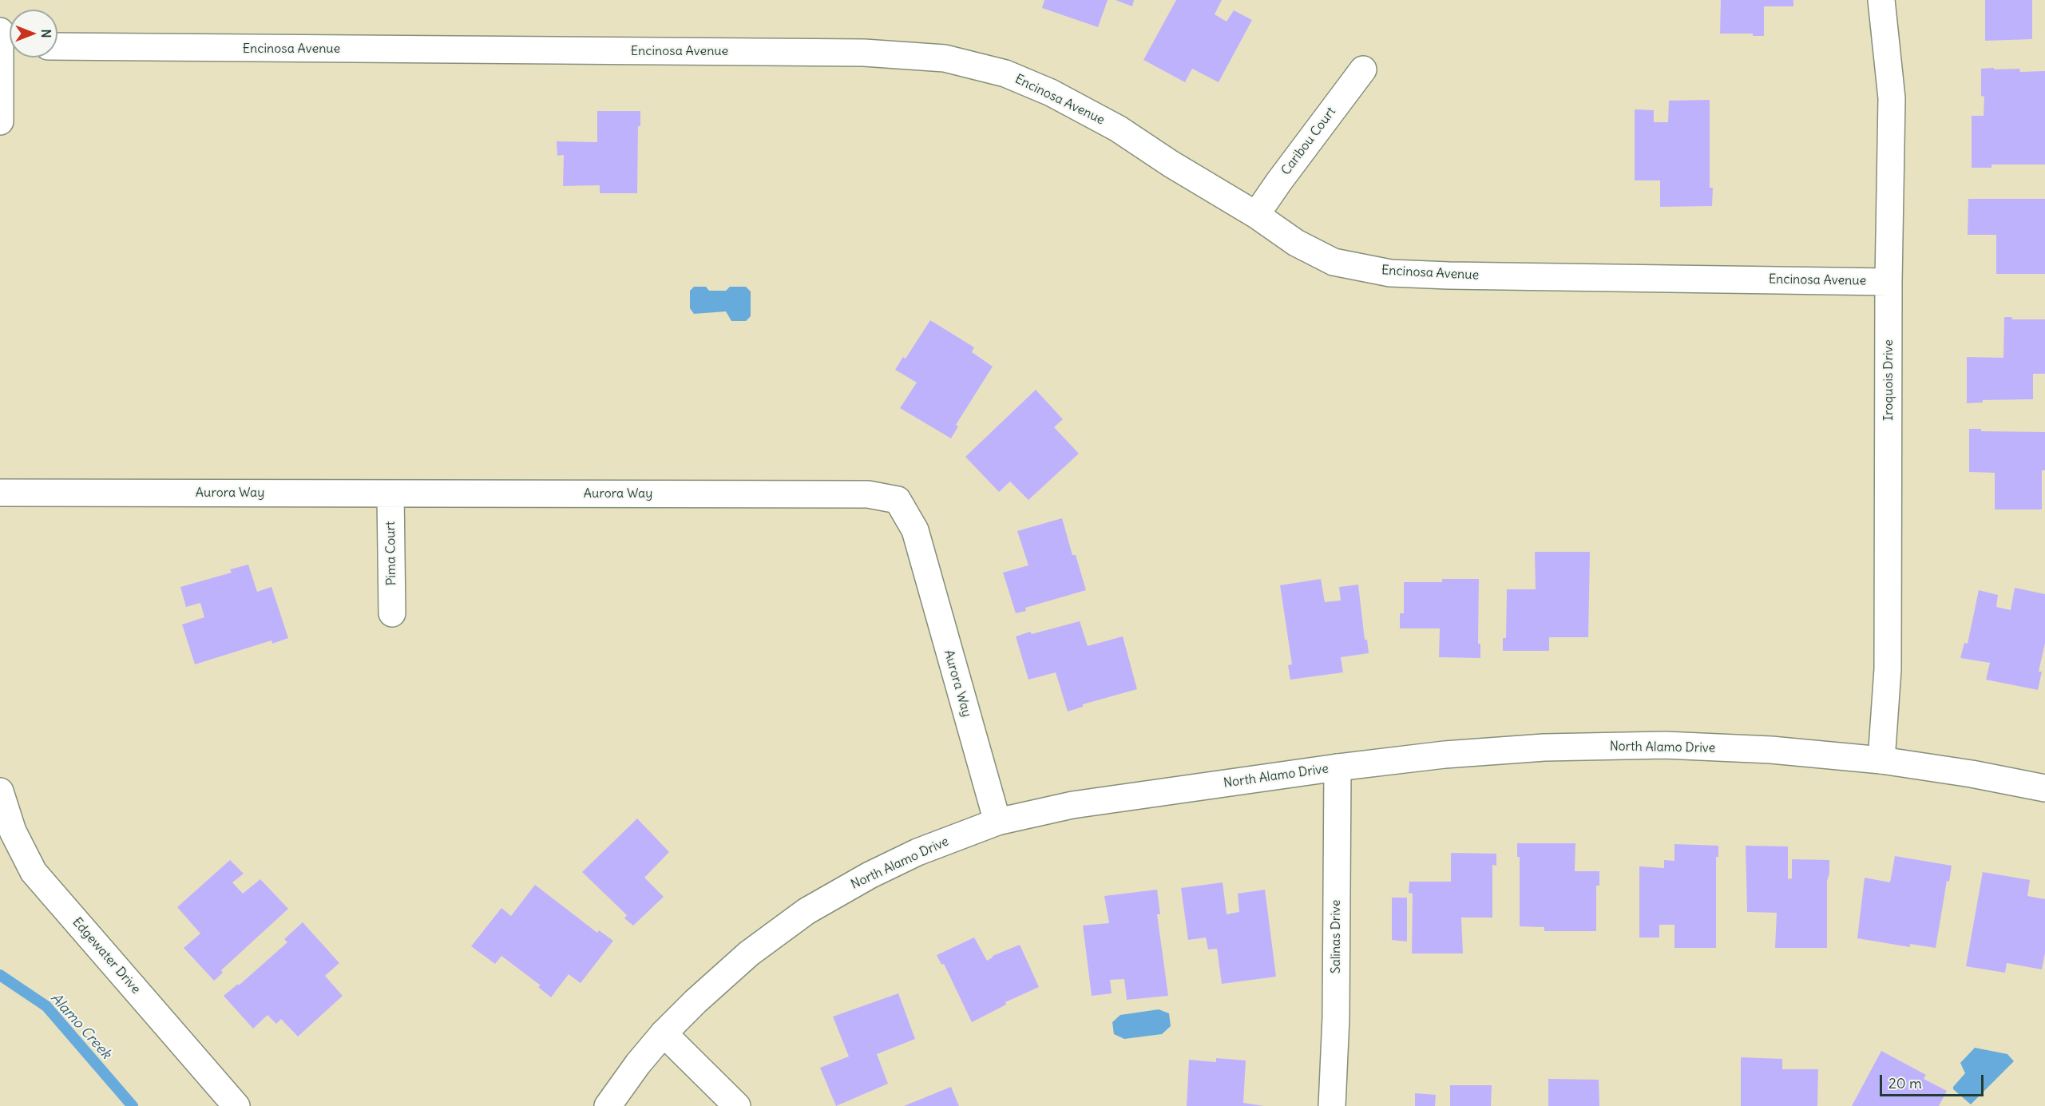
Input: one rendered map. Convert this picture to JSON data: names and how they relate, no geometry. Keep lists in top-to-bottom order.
{
  "streets": {
    "street": [
      "Encinosa Avenue",
      "Caribou Court",
      "Iroquois Drive",
      "Aurora Way",
      "Pima Court",
      "North Alamo Drive",
      "Salinas Drive",
      "Edgewater Drive"
    ]
  },
  "crossings": [
    ["Encinosa Avenue", "Caribou Court"],
    ["Encinosa Avenue", "Iroquois Drive"],
    ["Iroquois Drive", "North Alamo Drive"],
    ["Aurora Way", "Pima Court"],
    ["Aurora Way", "North Alamo Drive"],
    ["North Alamo Drive", "Salinas Drive"]
  ],
  "water": ["Alamo Creek"],
  "scale_bar": "20 m",
  "north": "right"
}
